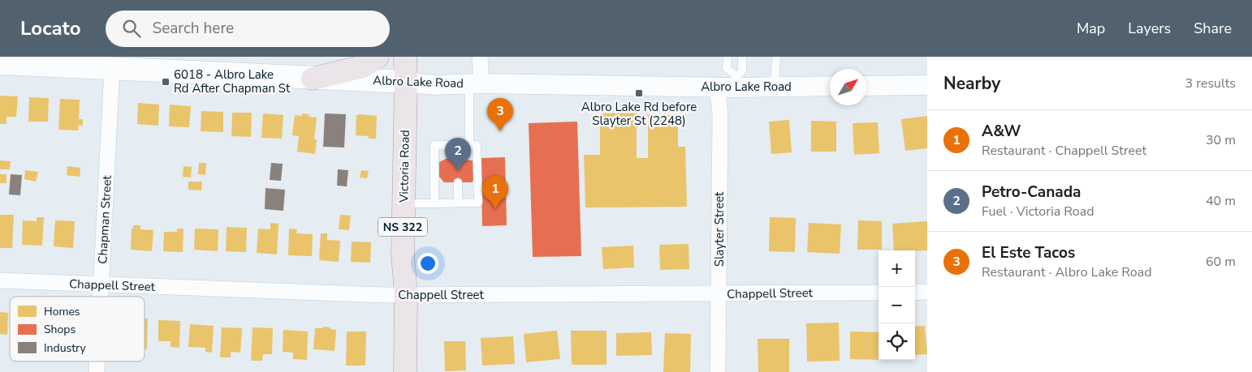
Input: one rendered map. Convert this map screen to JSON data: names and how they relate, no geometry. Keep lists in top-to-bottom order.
{
  "streets": {
    "main road": ["Albro Lake Road", "Victoria Road", "NS 322"],
    "street": ["Chapman Street", "Slayter Street", "Chappell Street"]
  },
  "crossings": [
    ["Albro Lake Road", "Victoria Road"],
    ["Albro Lake Road", "Chapman Street"],
    ["Albro Lake Road", "Slayter Street"],
    ["Victoria Road", "Chappell Street"],
    ["Chapman Street", "Chappell Street"],
    ["Slayter Street", "Chappell Street"]
  ],
  "places": {
    "transit": ["6018 - Albro Lake Rd After Chapman St", "Albro Lake Rd before Slayter St (2248)"]
  },
  "legend": ["Homes", "Shops", "Industry"],
  "north": "top right",
  "page": {
    "header": "Locato",
    "search": "Search here",
    "nav": ["Map", "Layers", "Share"],
    "heading": ["Nearby", "3 results"],
    "pins": ["3", "2", "1"],
    "list": [
      {
        "mark": "1",
        "name": "A&W",
        "note": "Restaurant · Chappell Street",
        "value": "30 m"
      },
      {
        "mark": "2",
        "name": "Petro-Canada",
        "note": "Fuel · Victoria Road",
        "value": "40 m"
      },
      {
        "mark": "3",
        "name": "El Este Tacos",
        "note": "Restaurant · Albro Lake Road",
        "value": "60 m"
      }
    ],
    "map_buttons": ["+", "−"]
  }
}
